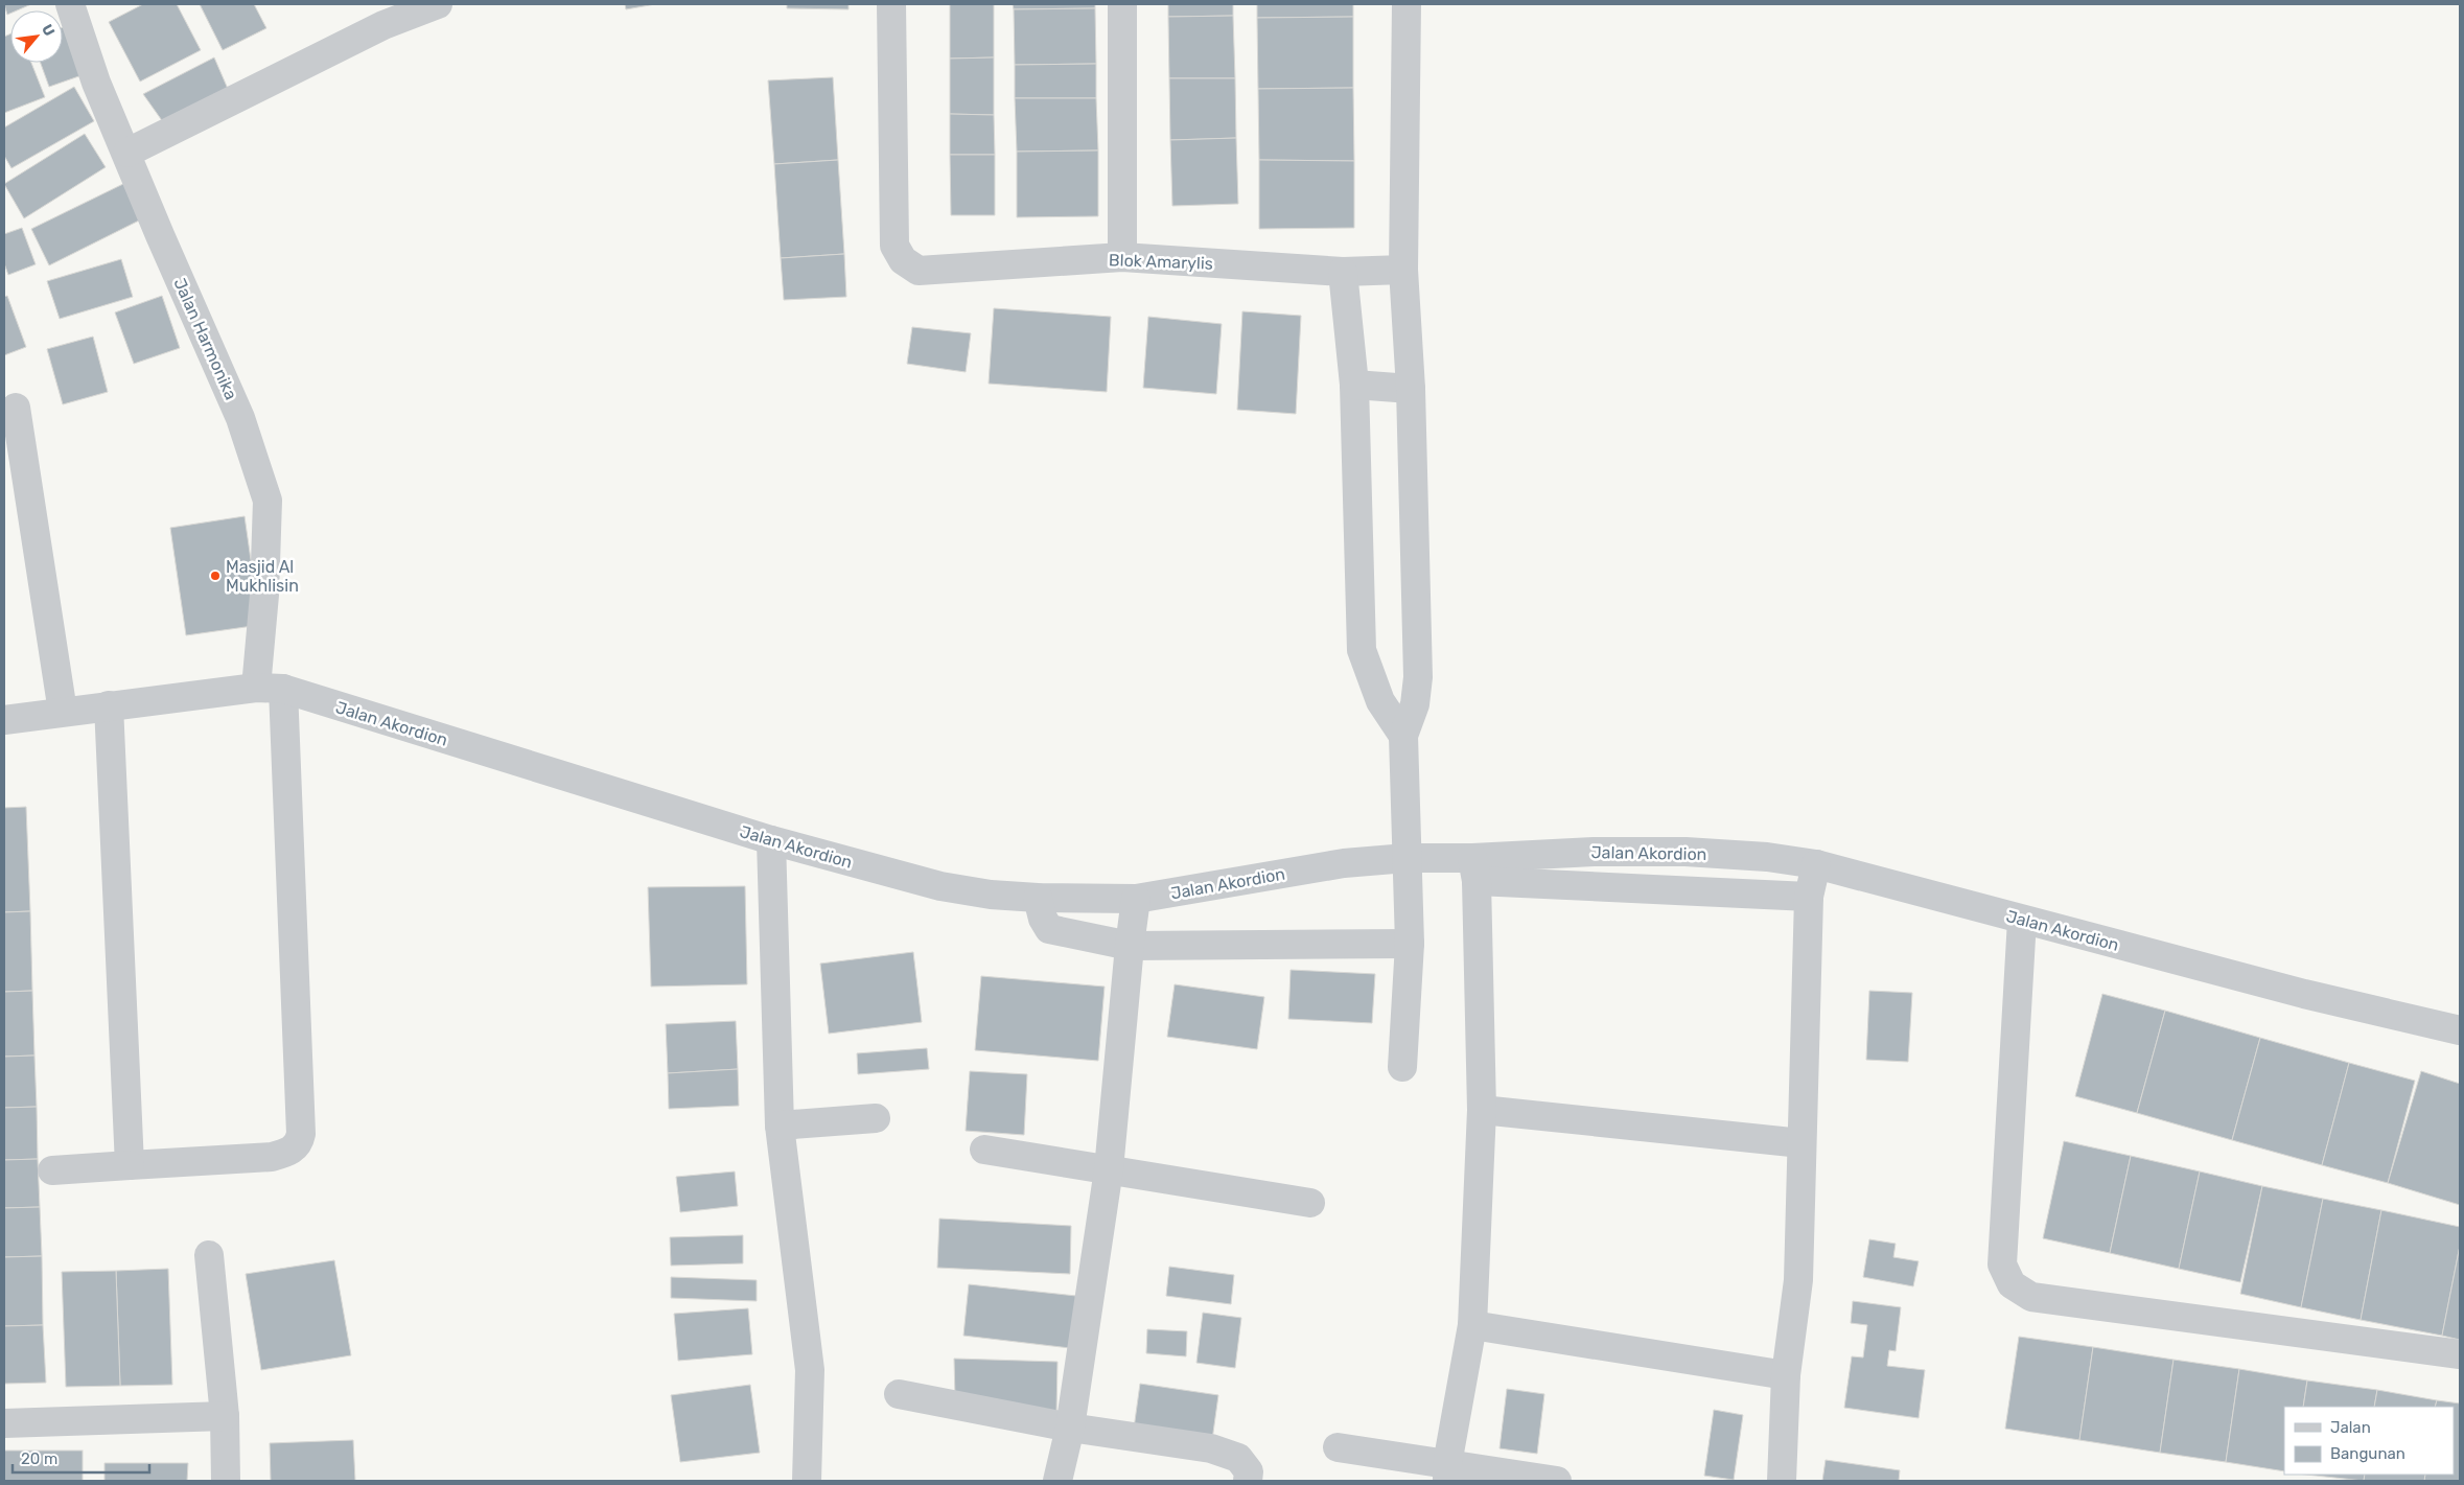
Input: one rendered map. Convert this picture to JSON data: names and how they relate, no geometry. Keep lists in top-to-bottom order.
{
  "streets": {
    "street": ["Blok Amarylis", "Jalan Harmonika", "Jalan Akordion"]
  },
  "crossings": [
    ["Jalan Harmonika", "Jalan Akordion"]
  ],
  "places": ["Masjid Al Mukhlisin"],
  "legend": ["Jalan", "Bangunan"],
  "scale_bar": "20 m",
  "north": "top right"
}
